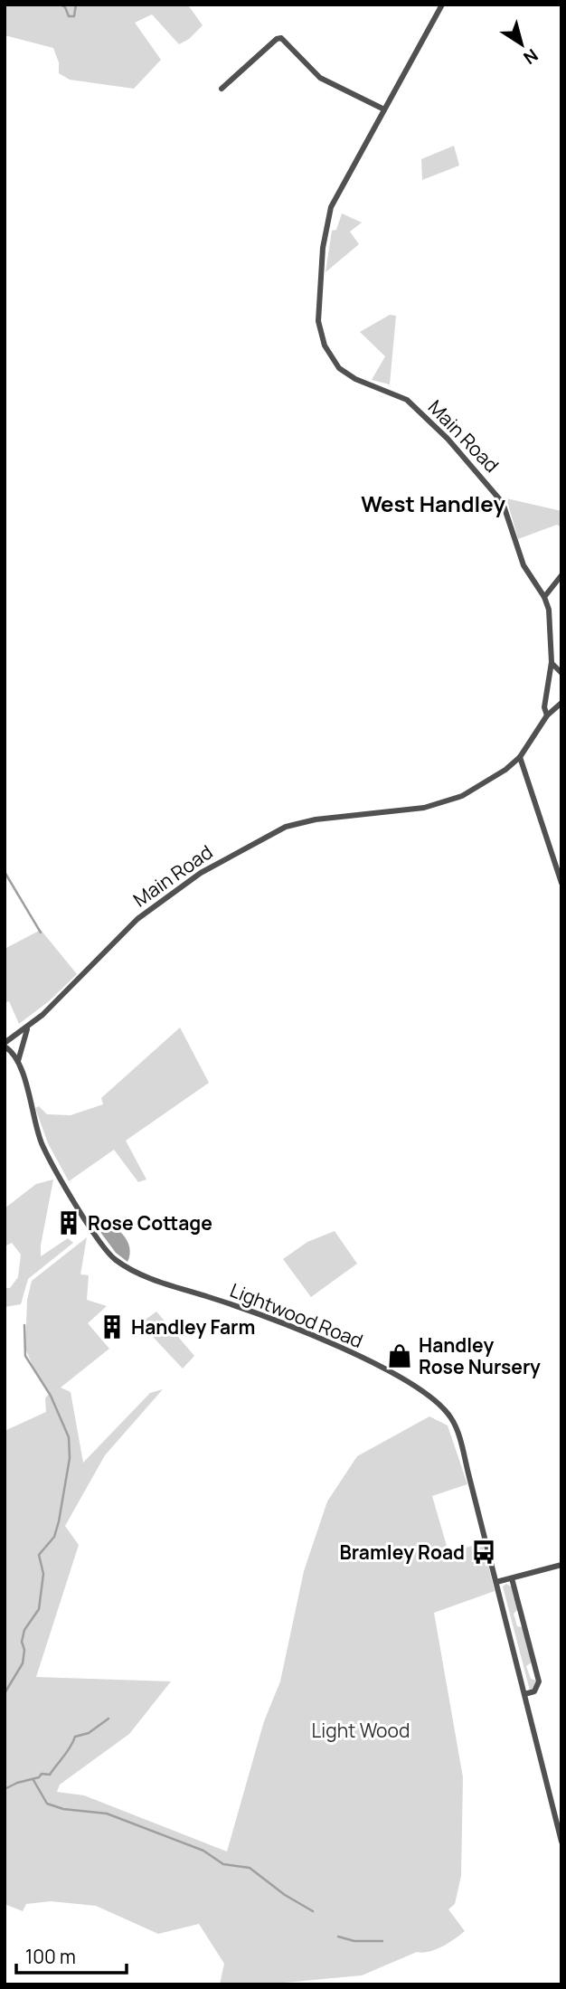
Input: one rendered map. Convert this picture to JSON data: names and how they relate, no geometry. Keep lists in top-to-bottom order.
{
  "streets": {
    "street": ["Main Road", "Lightwood Road"]
  },
  "crossings": [
    ["Main Road", "Lightwood Road"]
  ],
  "districts": ["West Handley"],
  "parks": ["Light Wood"],
  "places": {
    "building": ["Rose Cottage", "Handley Farm"],
    "shop": ["Handley Rose Nursery"],
    "bus stop": ["Bramley Road"]
  },
  "scale_bar": "100 m",
  "north": "bottom right"
}
